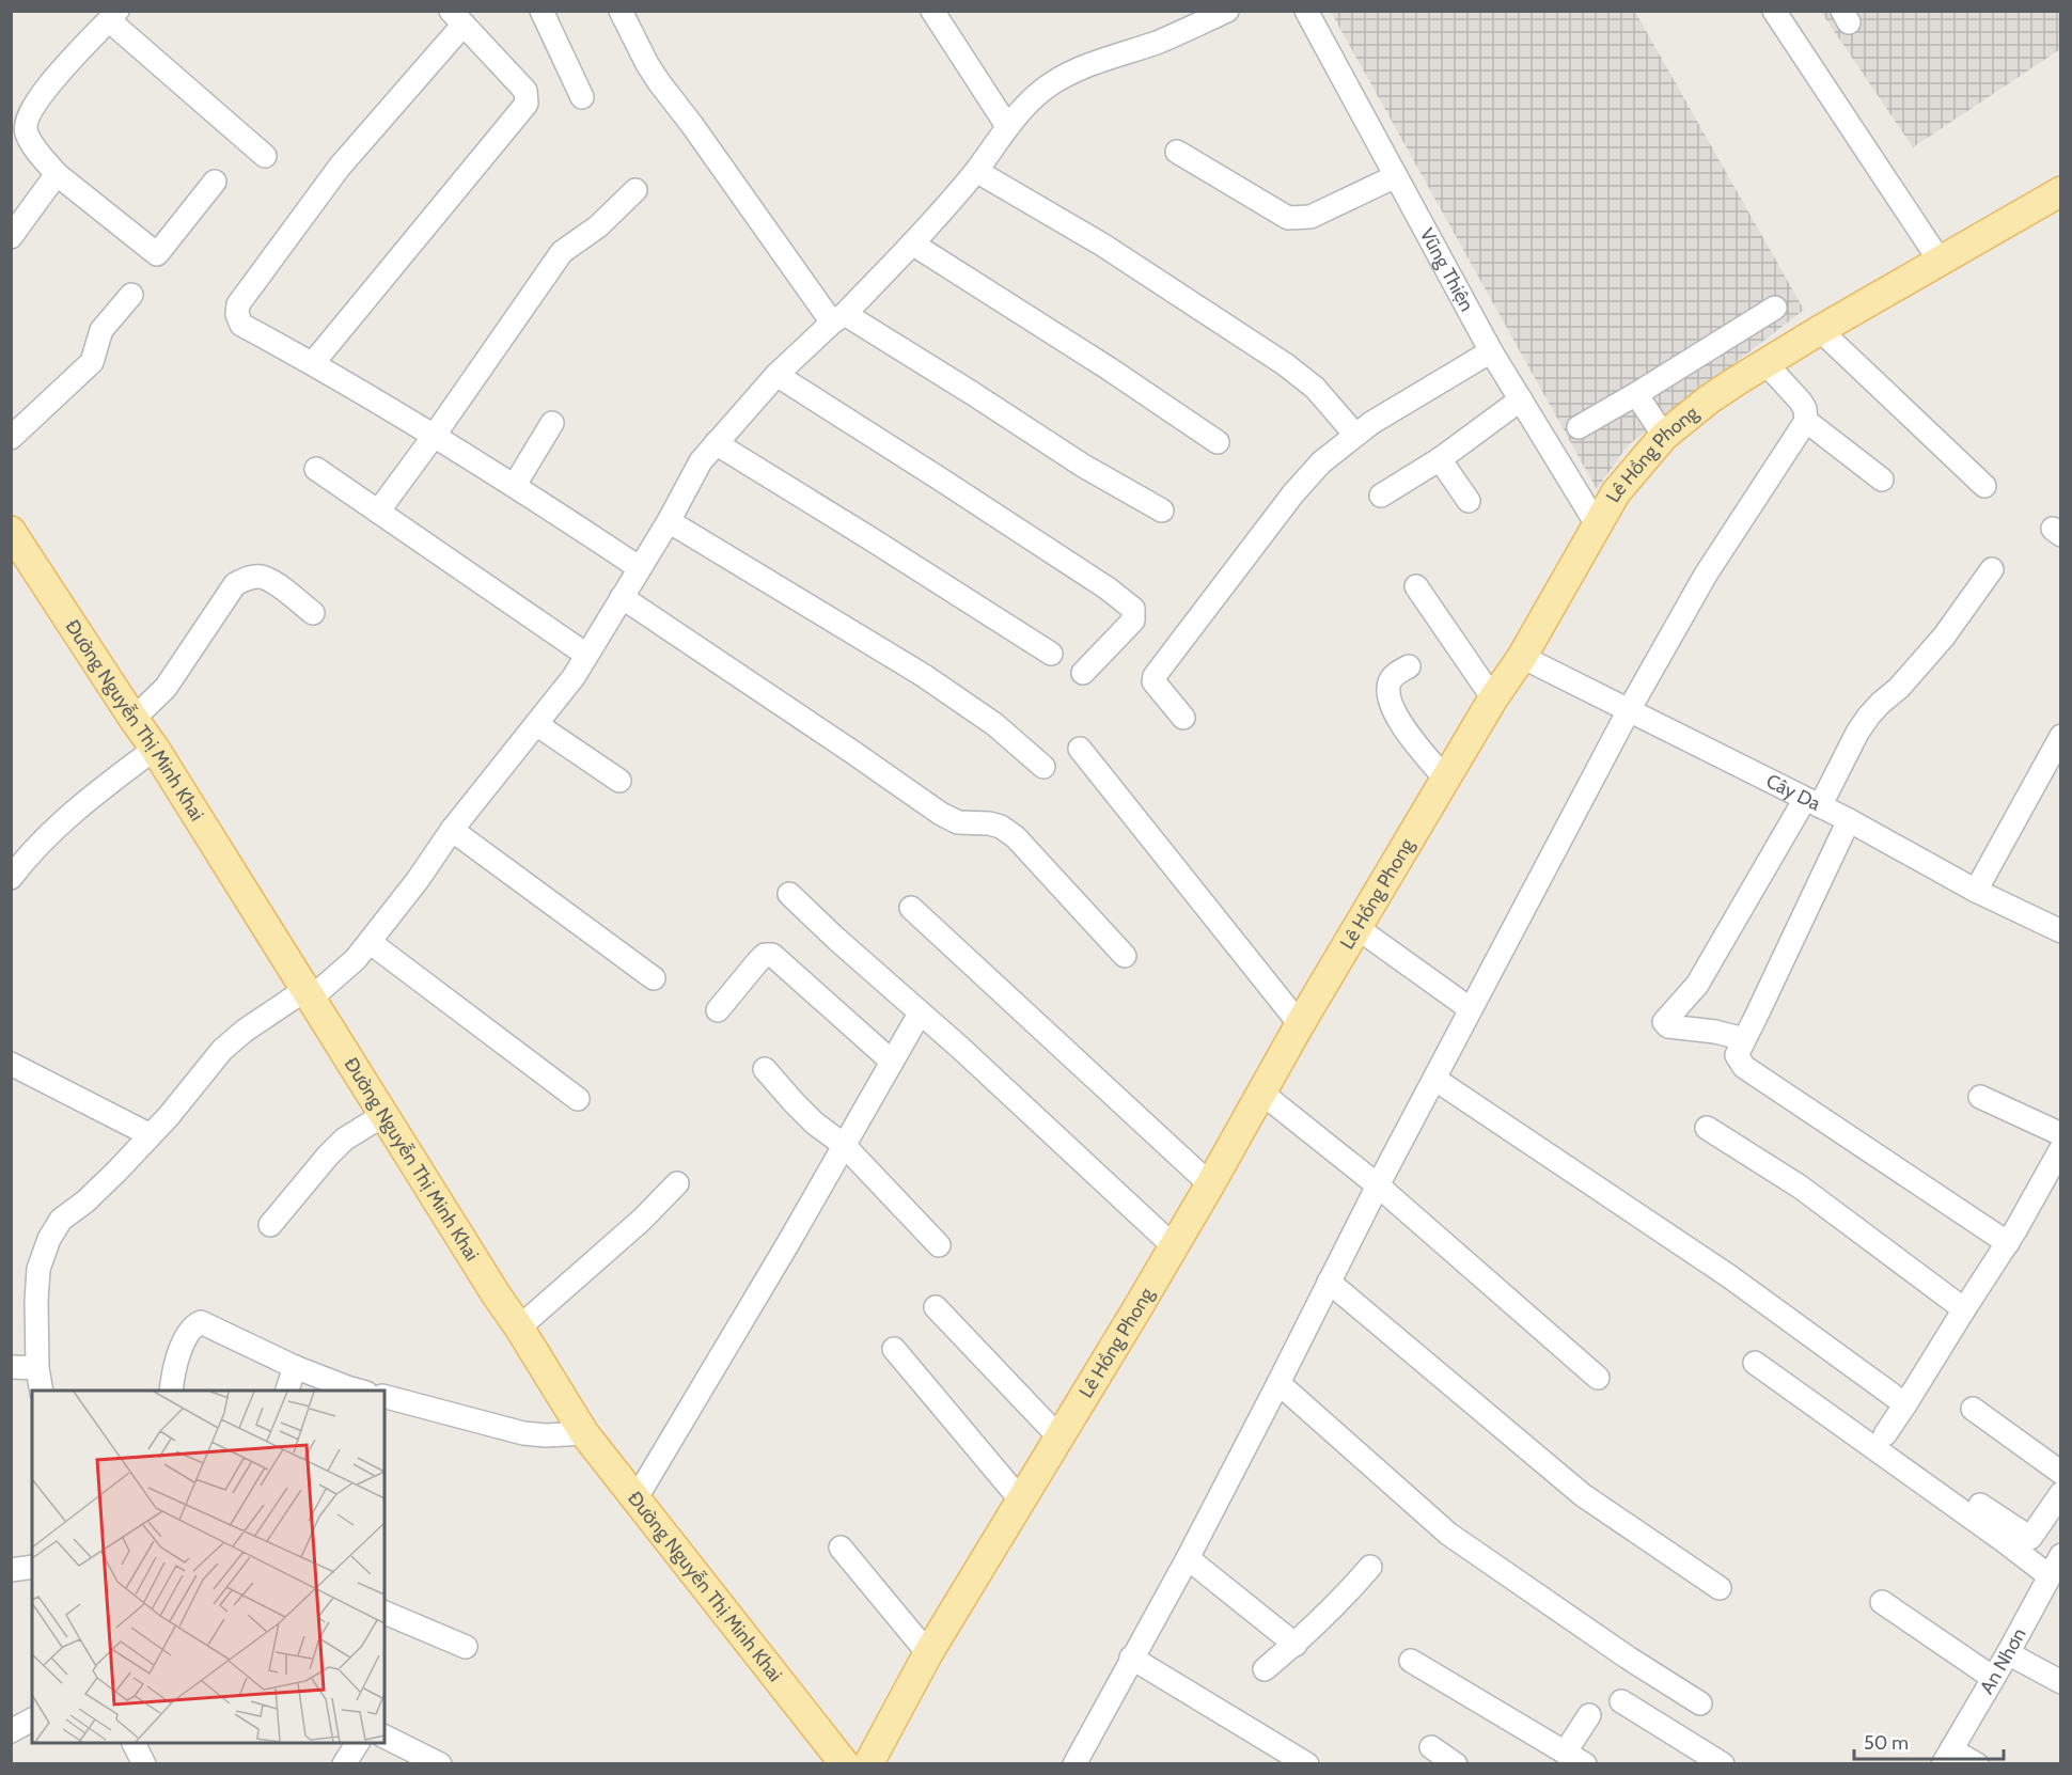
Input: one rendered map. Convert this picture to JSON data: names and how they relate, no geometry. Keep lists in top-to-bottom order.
{
  "streets": {
    "main road": ["Lê Hồng Phong", "Đường Nguyễn Thị Minh Khai"],
    "street": ["Vũng Thiện", "Cây Da", "An Nhơn"]
  },
  "crossings": [
    ["Vũng Thiện", "Lê Hồng Phong"],
    ["Lê Hồng Phong", "Cây Da"]
  ],
  "scale_bar": "50 m"
}
